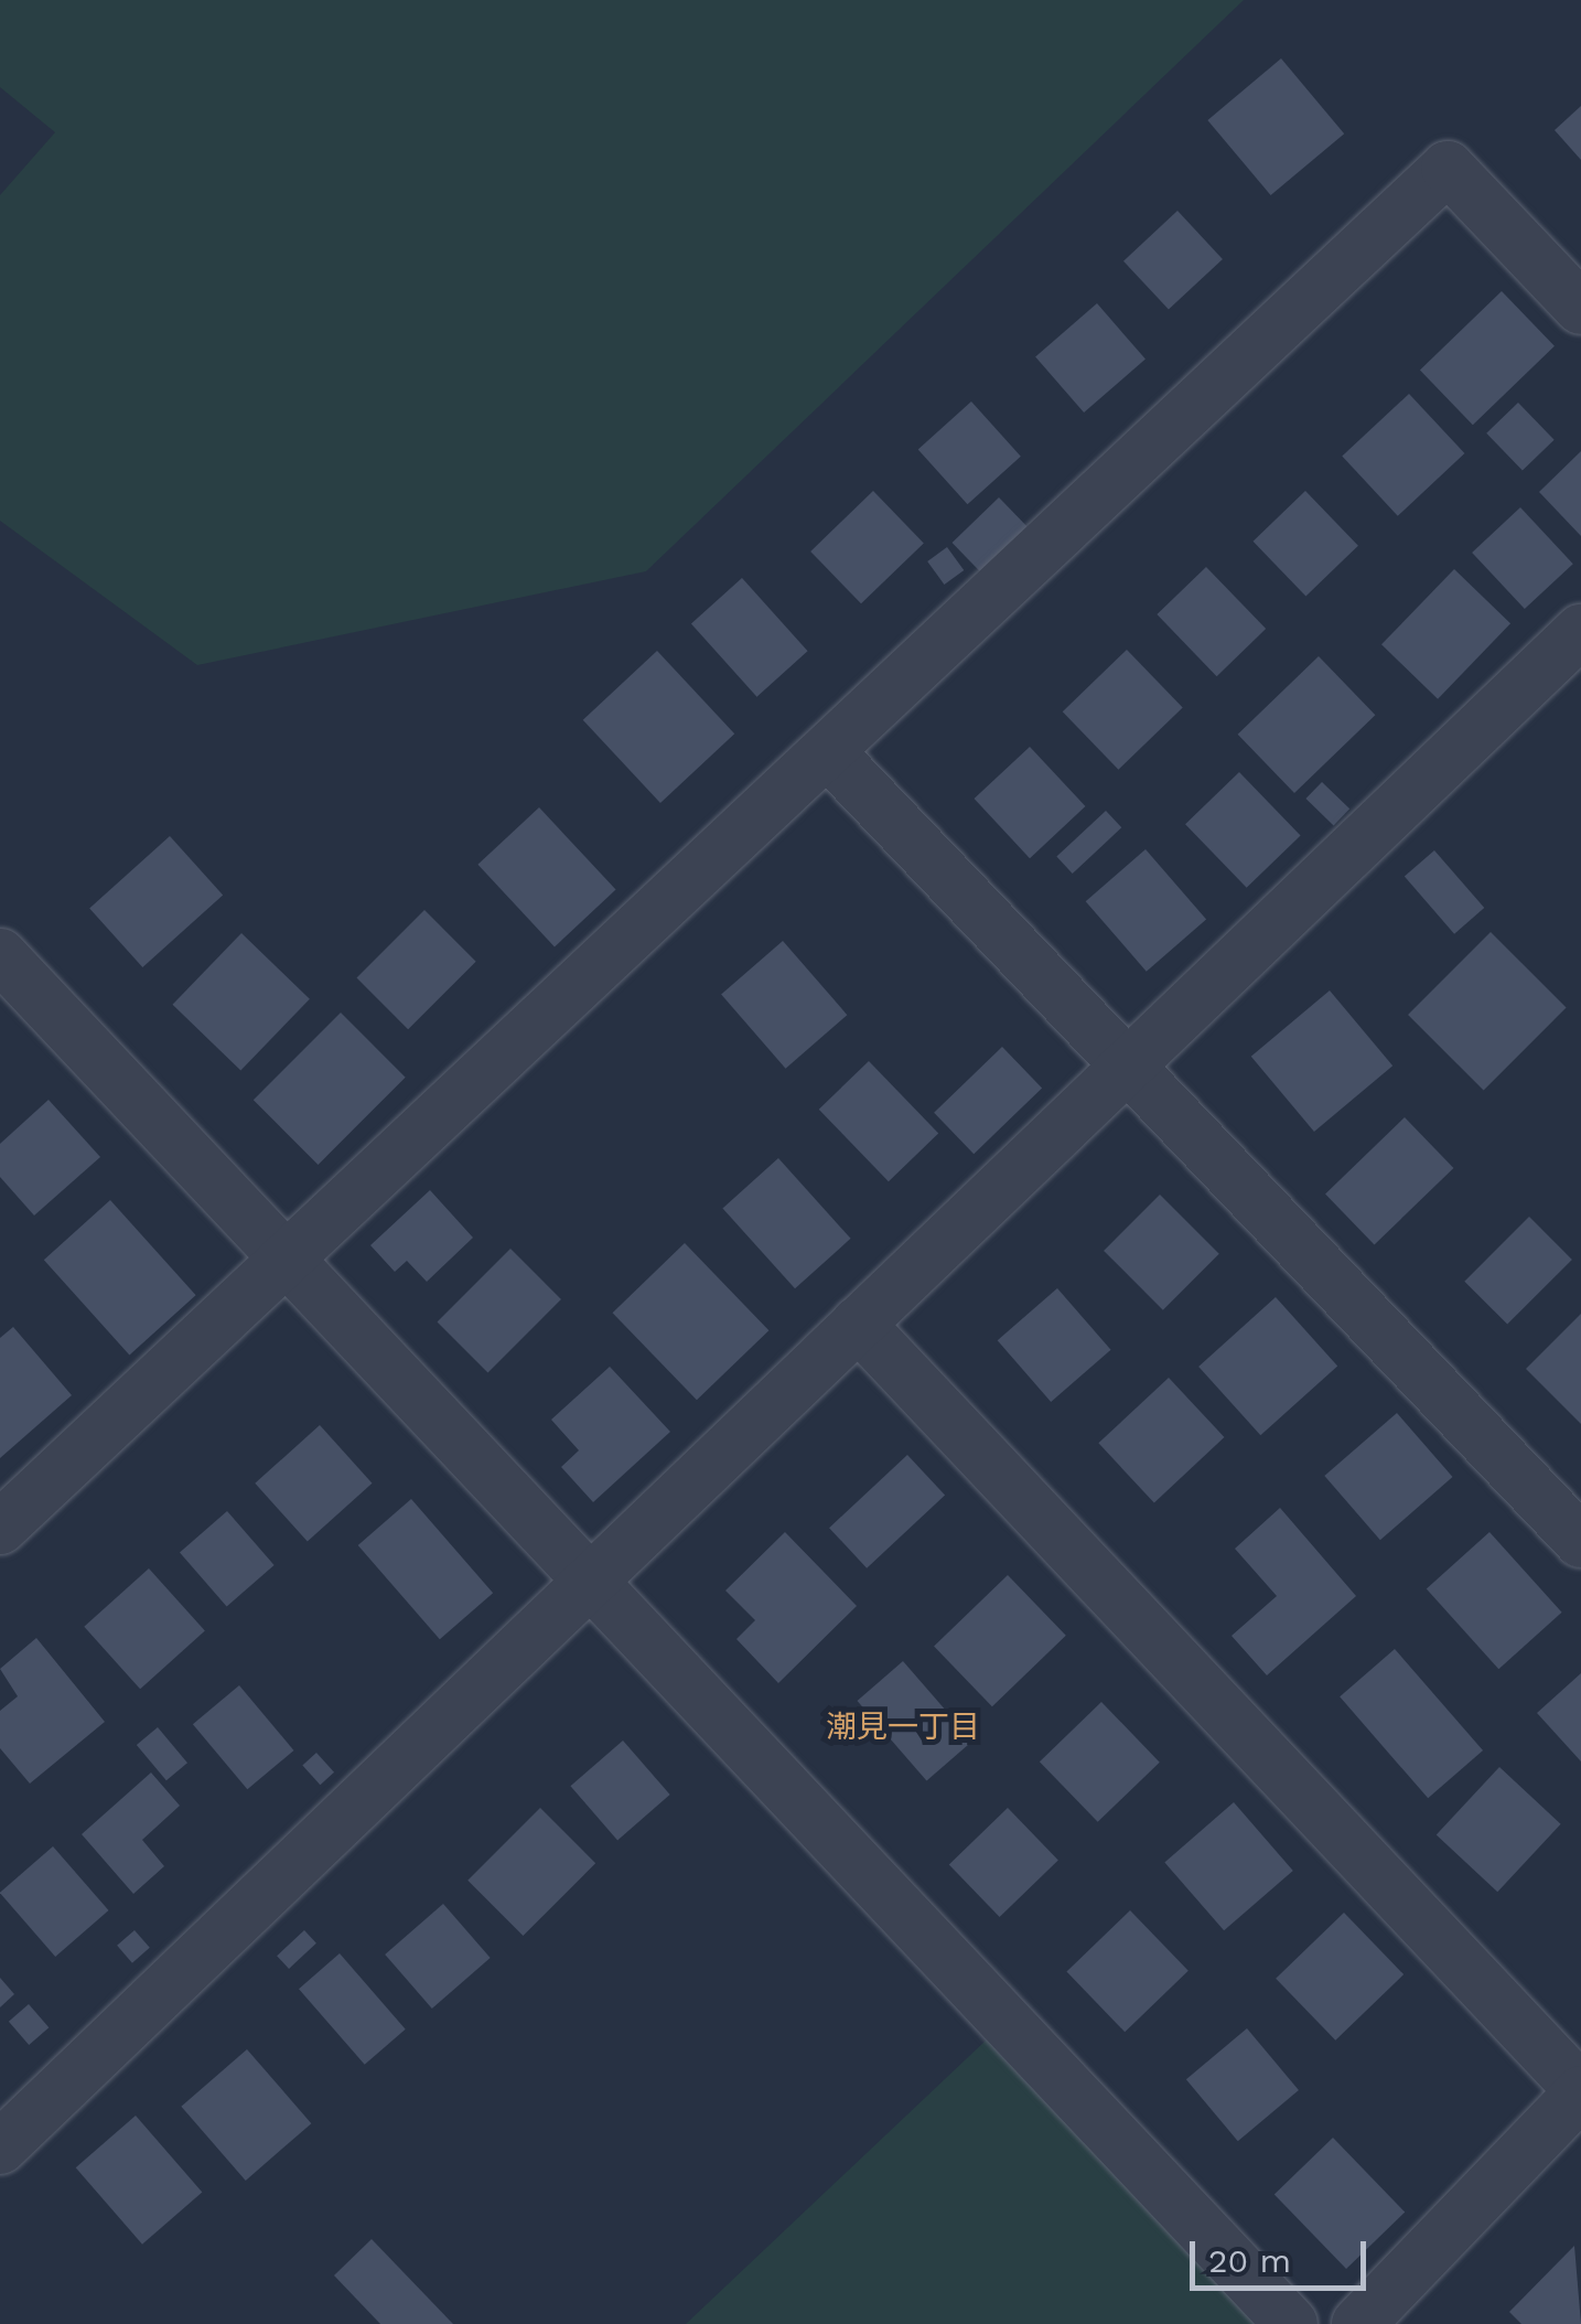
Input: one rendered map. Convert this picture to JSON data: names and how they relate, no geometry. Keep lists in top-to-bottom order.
{
  "districts": ["潮見一丁目"],
  "scale_bar": "20 m"
}
